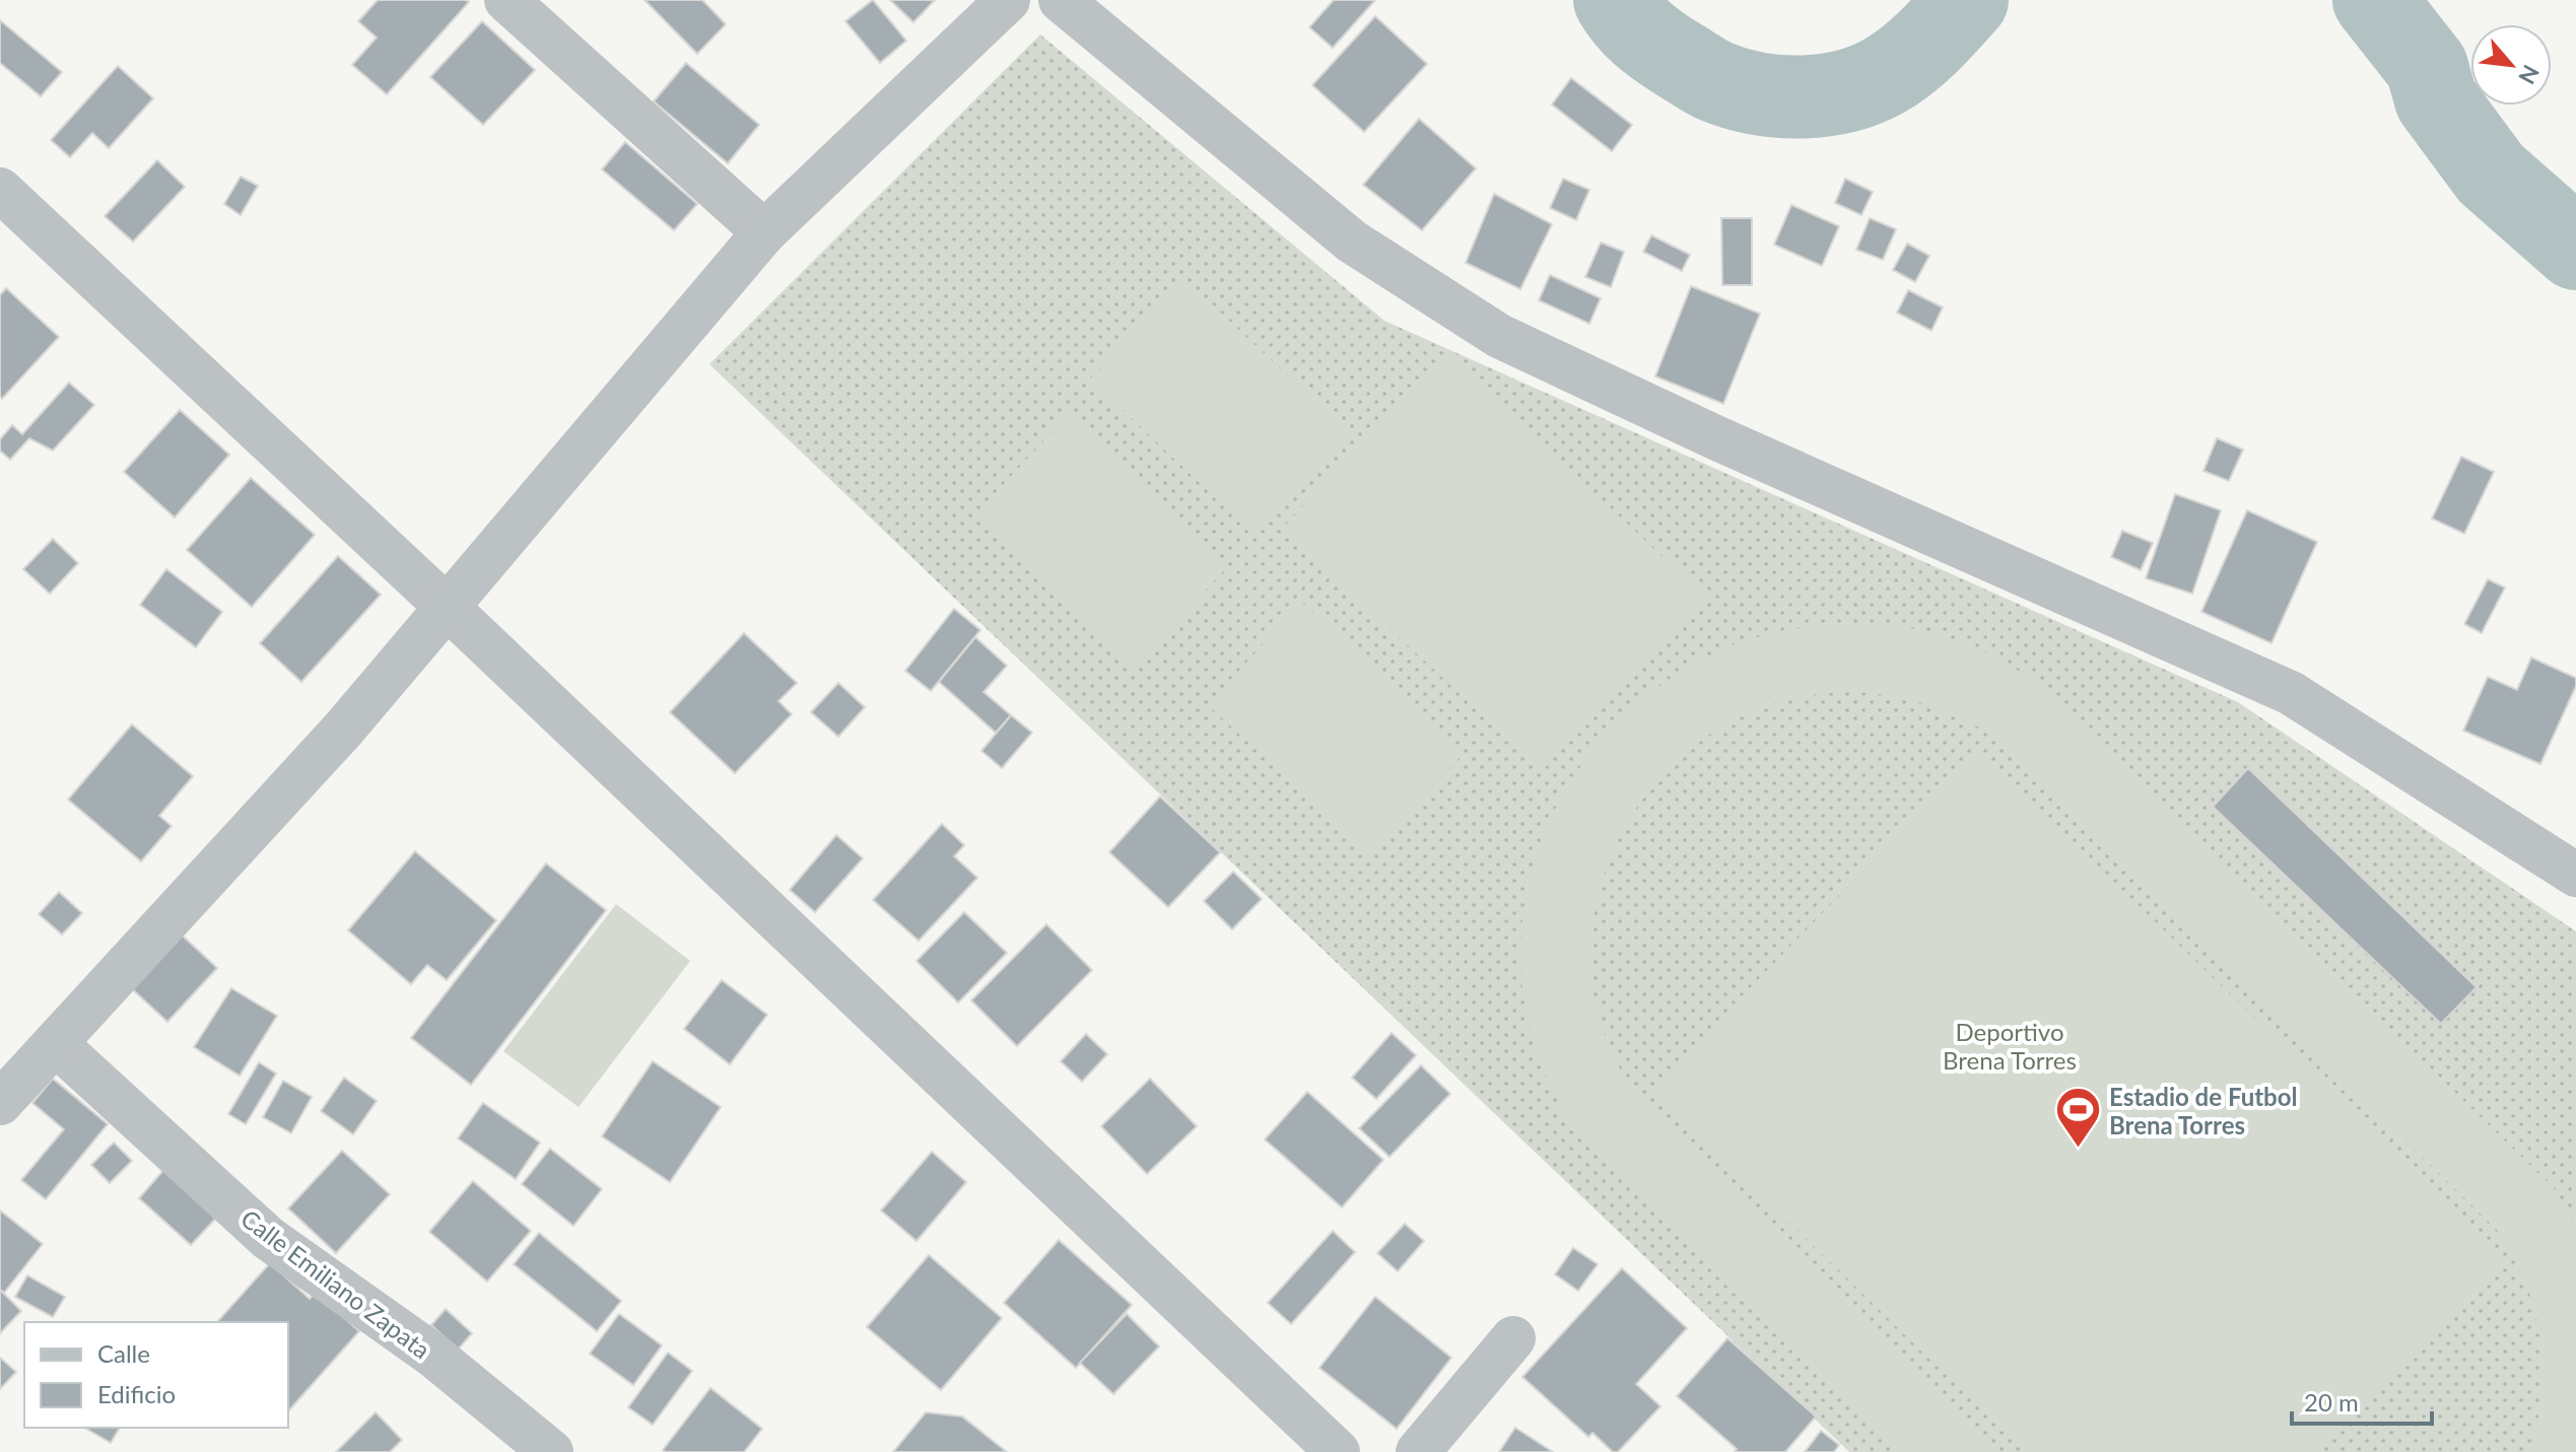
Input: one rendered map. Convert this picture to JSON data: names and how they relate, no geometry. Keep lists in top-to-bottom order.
{
  "streets": {
    "street": ["Calle Emiliano Zapata"]
  },
  "parks": ["Deportivo Brena Torres"],
  "places": {
    "sports": ["Estadio de Futbol Brena Torres"]
  },
  "legend": ["Calle", "Edificio"],
  "scale_bar": "20 m",
  "north": "bottom right"
}
